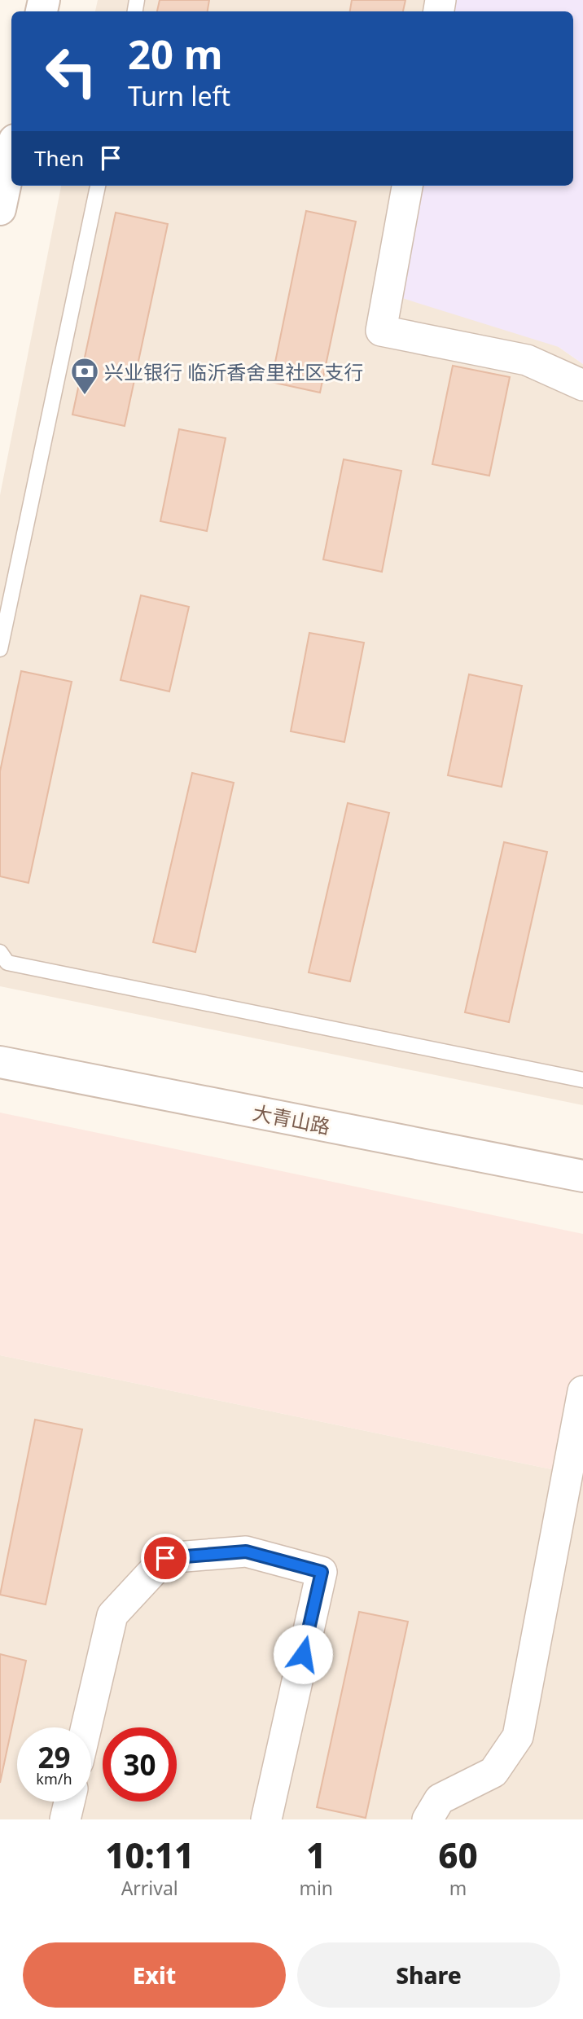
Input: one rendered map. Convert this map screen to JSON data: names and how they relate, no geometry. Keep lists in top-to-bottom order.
{
  "streets": {
    "street": ["大青山路"]
  },
  "places": {
    "bank": ["兴业银行 临沂香舍里社区支行"]
  },
  "page": {
    "turn": ["20 m", "Turn left"],
    "then": "Then",
    "speed": "29 km/h",
    "limit": "30",
    "eta": [
      "10:11",
      "Arrival",
      "1",
      "min",
      "60",
      "m"
    ],
    "buttons": ["Exit", "Share"]
  }
}
